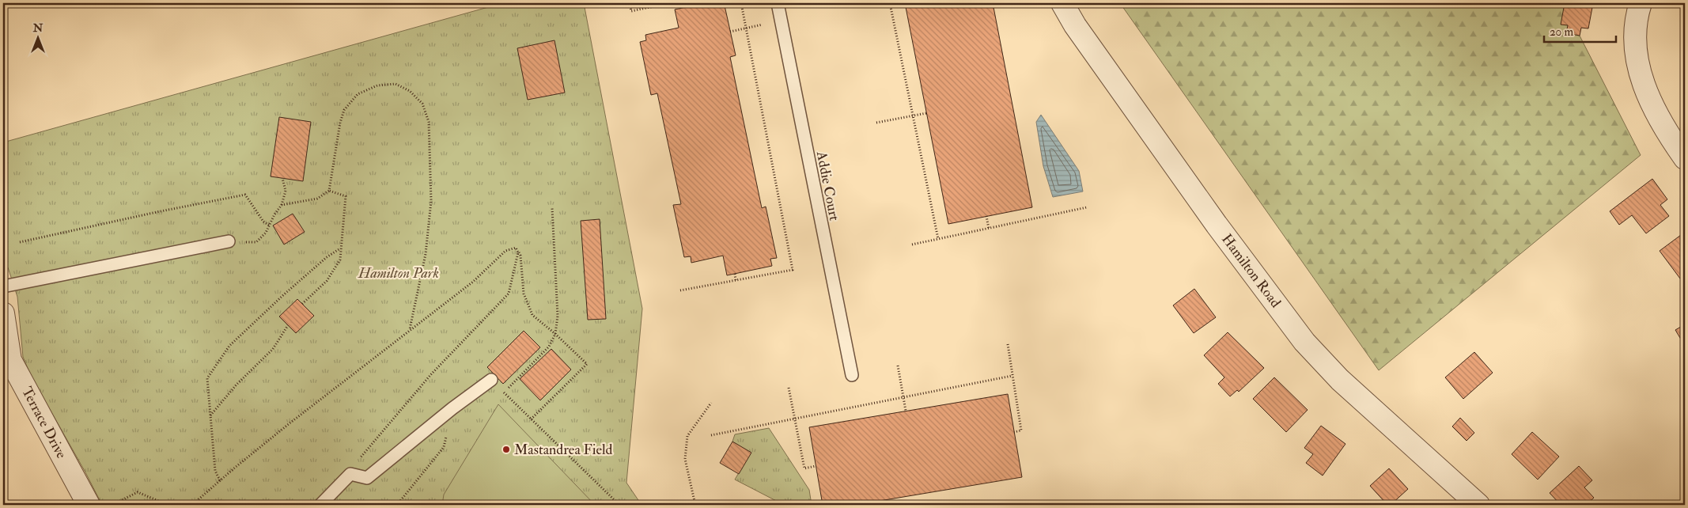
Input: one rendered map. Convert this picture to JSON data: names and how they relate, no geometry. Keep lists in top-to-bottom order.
{
  "streets": {
    "street": ["Hamilton Road", "Terrace Drive"],
    "lane": ["Addie Court"]
  },
  "parks": ["Hamilton Park"],
  "places": ["Mastandrea Field"],
  "scale_bar": "20 m",
  "north": "top"
}
